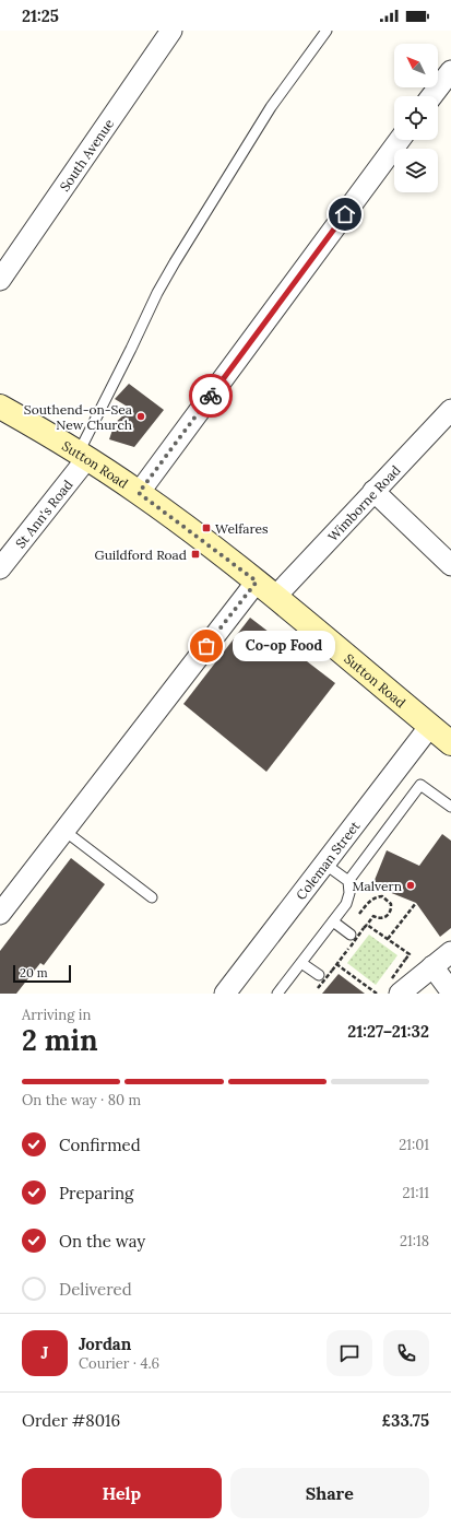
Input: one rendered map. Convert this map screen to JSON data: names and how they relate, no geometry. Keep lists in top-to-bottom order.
{
  "streets": {
    "main road": ["Sutton Road"],
    "street": [
      "South Avenue",
      "Wimborne Road",
      "St Ann's Road",
      "Coleman Street"
    ]
  },
  "crossings": [
    ["Sutton Road", "Wimborne Road"],
    ["Sutton Road", "St Ann's Road"],
    ["Sutton Road", "Coleman Street"]
  ],
  "places": {
    "other": ["Southend-on-Sea New Church", "Co-op Food", "Malvern"],
    "transit": ["Welfares", "Guildford Road"]
  },
  "scale_bar": "20 m",
  "north": "top left",
  "page": {
    "status": "21:25",
    "bubble": "Co-op Food",
    "scale": "20 m",
    "heading": ["2 min", "Arriving in", "21:27–21:32"],
    "panel": [
      "Jordan",
      "Courier · 4.6",
      "Order #8016",
      "£33.75"
    ],
    "bar": "On the way · 80 m",
    "list": [
      ["Confirmed", "21:01"],
      ["Preparing", "21:11"],
      ["On the way", "21:18"],
      "Delivered"
    ],
    "round": "J",
    "buttons": ["Help", "Share"]
  }
}
